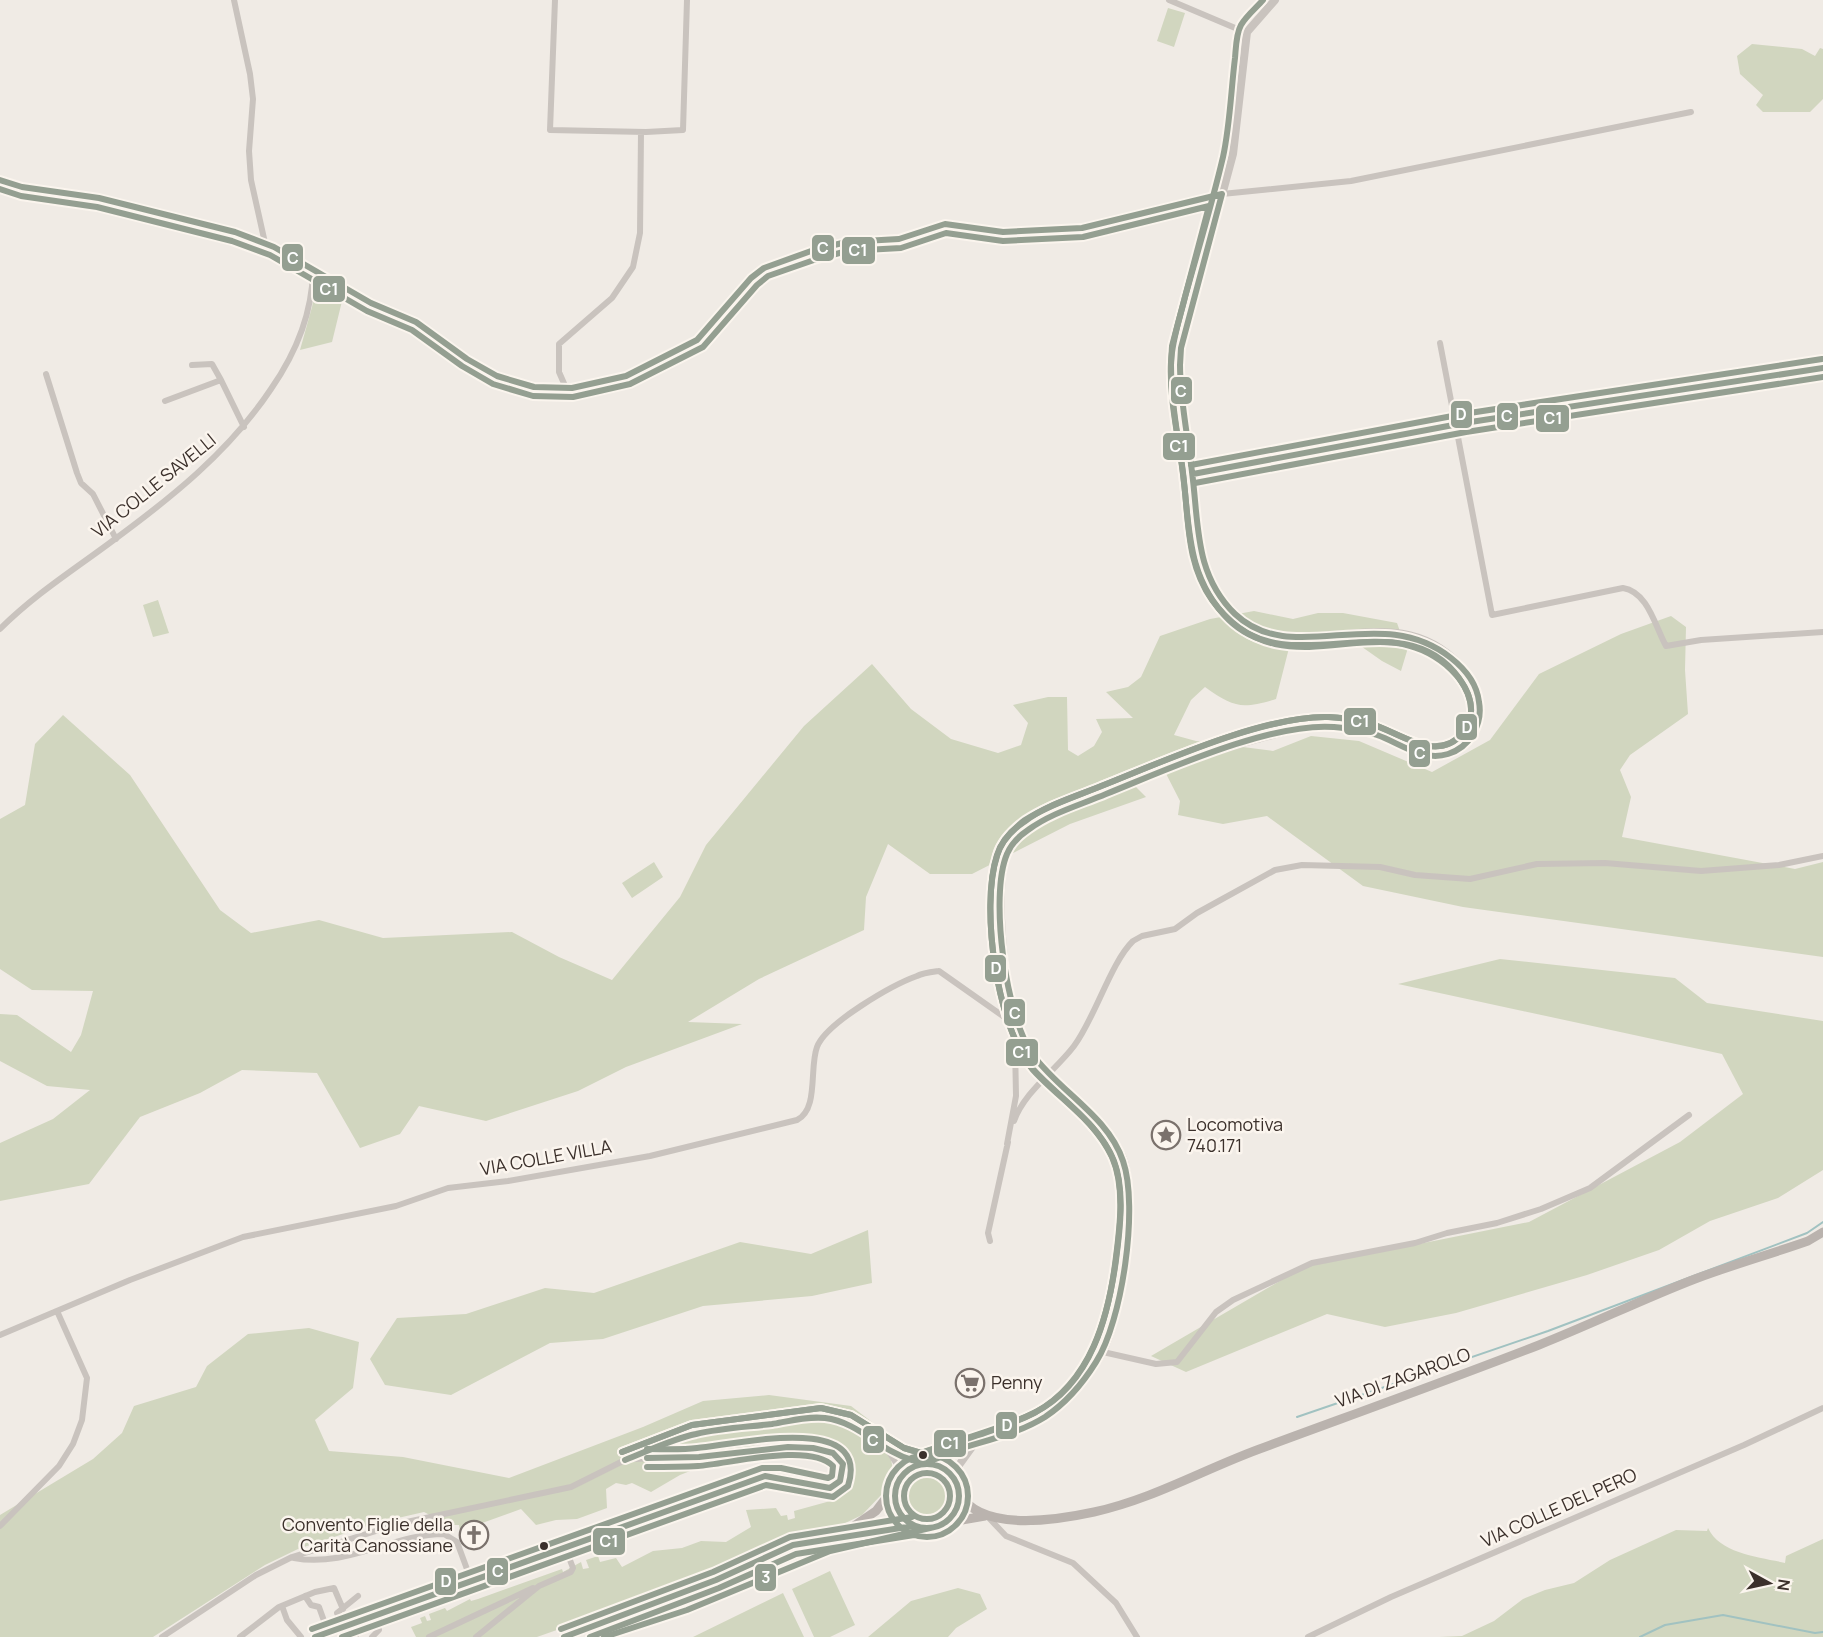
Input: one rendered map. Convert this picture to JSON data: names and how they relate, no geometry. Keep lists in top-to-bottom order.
{
  "streets": {
    "main road": ["VIA DI ZAGAROLO"],
    "street": ["VIA COLLE SAVELLI", "VIA COLLE VILLA", "VIA COLLE DEL PERO"]
  },
  "places": {
    "place": ["Locomotiva 740.171"],
    "supermarket": ["Penny"],
    "church": ["Convento Figlie della Carità Canossiane"]
  },
  "lines": [
    "transit line D",
    "transit line C",
    "transit line C1",
    "transit line 3"
  ],
  "north": "right"
}
